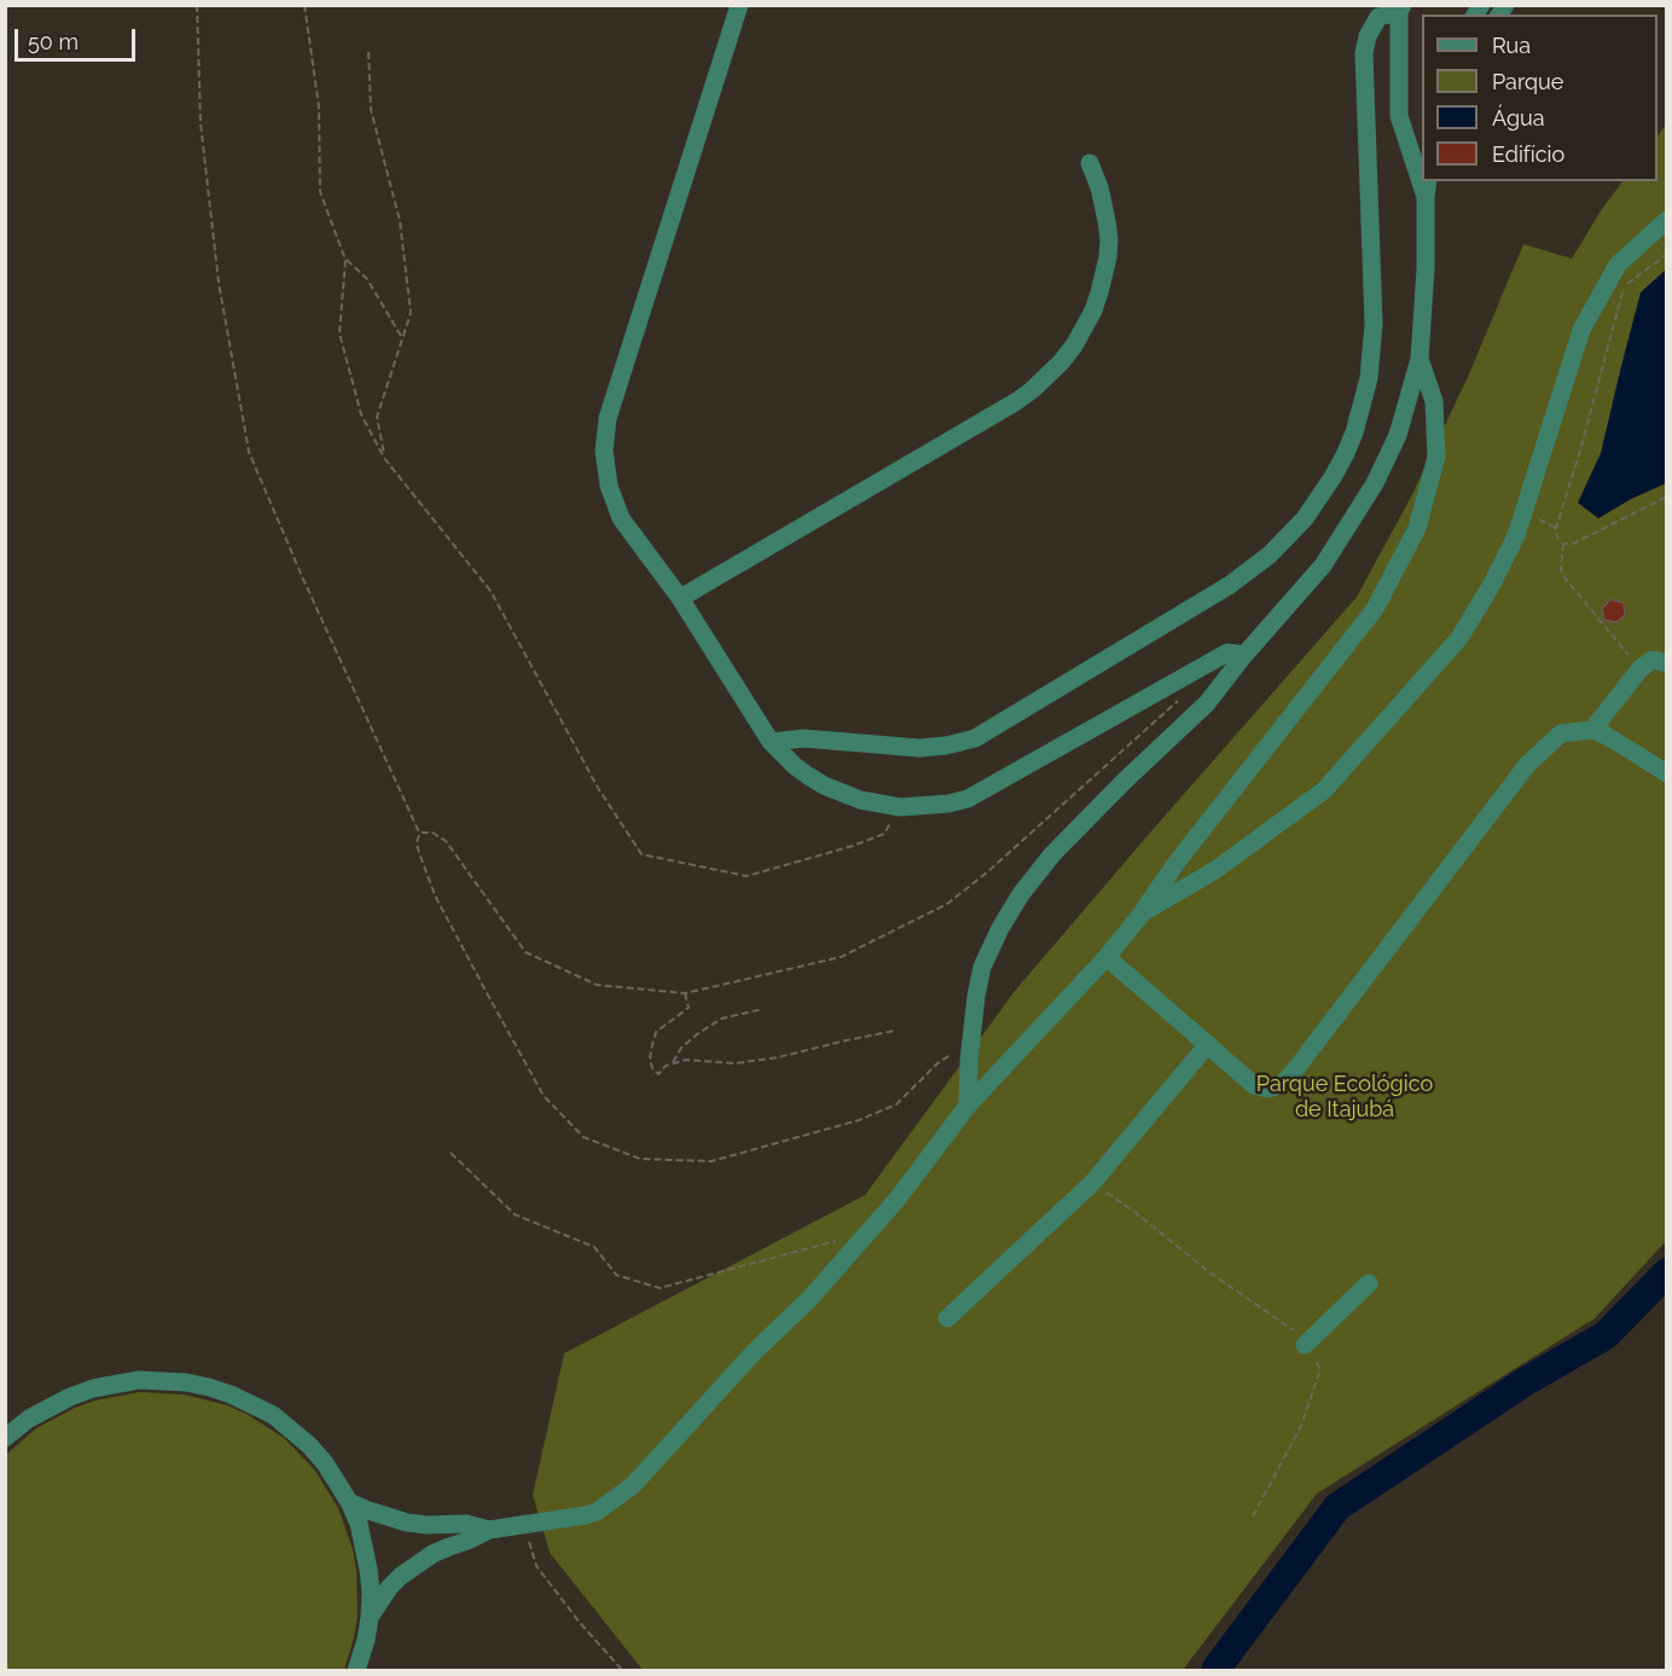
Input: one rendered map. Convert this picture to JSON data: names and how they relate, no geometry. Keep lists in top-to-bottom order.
{
  "parks": ["Parque Ecológico de Itajubá"],
  "legend": [
    "Rua",
    "Parque",
    "Água",
    "Edifício"
  ],
  "scale_bar": "50 m"
}
